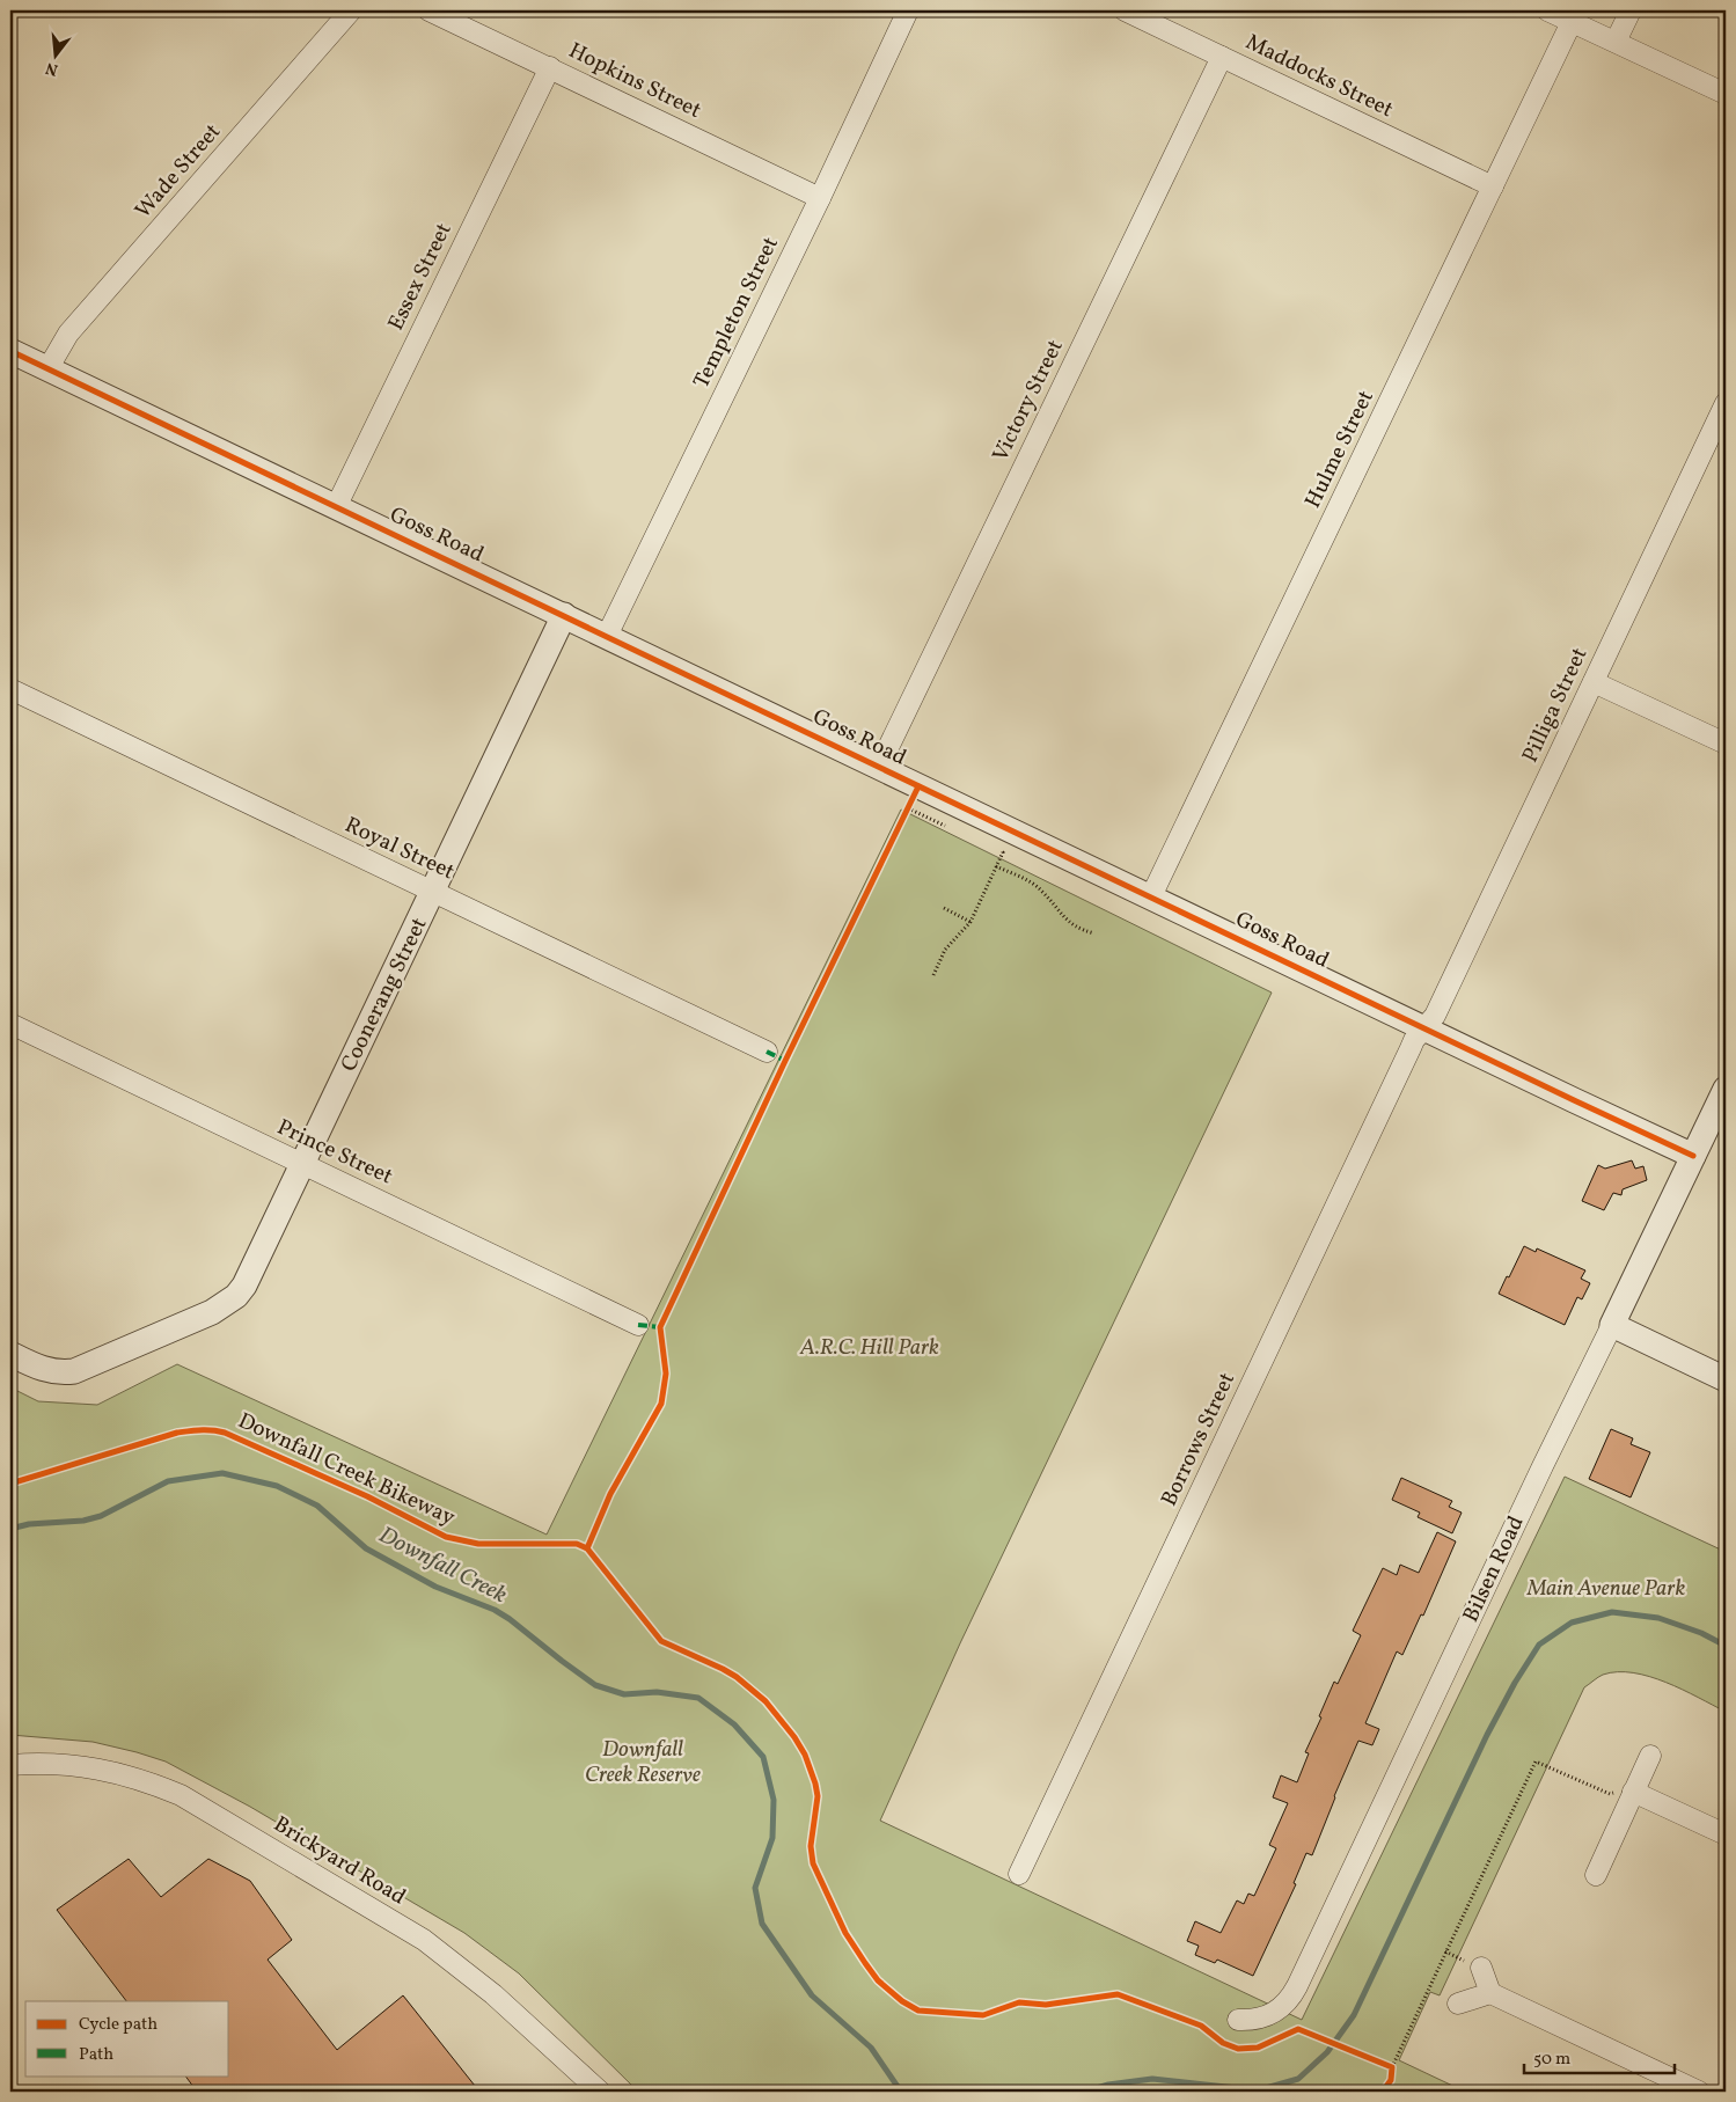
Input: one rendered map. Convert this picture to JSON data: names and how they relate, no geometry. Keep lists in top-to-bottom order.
{
  "streets": {
    "street": [
      "Maddocks Street",
      "Hopkins Street",
      "Wade Street",
      "Essex Street",
      "Templeton Street",
      "Victory Street",
      "Hulme Street",
      "Goss Road",
      "Pilliga Street",
      "Royal Street",
      "Coonerang Street",
      "Prince Street",
      "Borrows Street",
      "Bilsen Road",
      "Brickyard Road"
    ],
    "cycle path": ["Downfall Creek Bikeway"]
  },
  "crossings": [
    ["Maddocks Street", "Victory Street"],
    ["Maddocks Street", "Hulme Street"],
    ["Hopkins Street", "Essex Street"],
    ["Hopkins Street", "Templeton Street"],
    ["Wade Street", "Goss Road"],
    ["Essex Street", "Goss Road"],
    ["Templeton Street", "Goss Road"],
    ["Victory Street", "Goss Road"],
    ["Hulme Street", "Goss Road"],
    ["Goss Road", "Pilliga Street"],
    ["Goss Road", "Coonerang Street"],
    ["Goss Road", "Borrows Street"],
    ["Goss Road", "Bilsen Road"],
    ["Pilliga Street", "Borrows Street"],
    ["Royal Street", "Coonerang Street"],
    ["Coonerang Street", "Prince Street"]
  ],
  "water": ["Downfall Creek"],
  "parks": ["A.R.C. Hill Park", "Main Avenue Park", "Downfall Creek Reserve"],
  "legend": ["Cycle path", "Path"],
  "scale_bar": "50 m",
  "north": "bottom"
}
